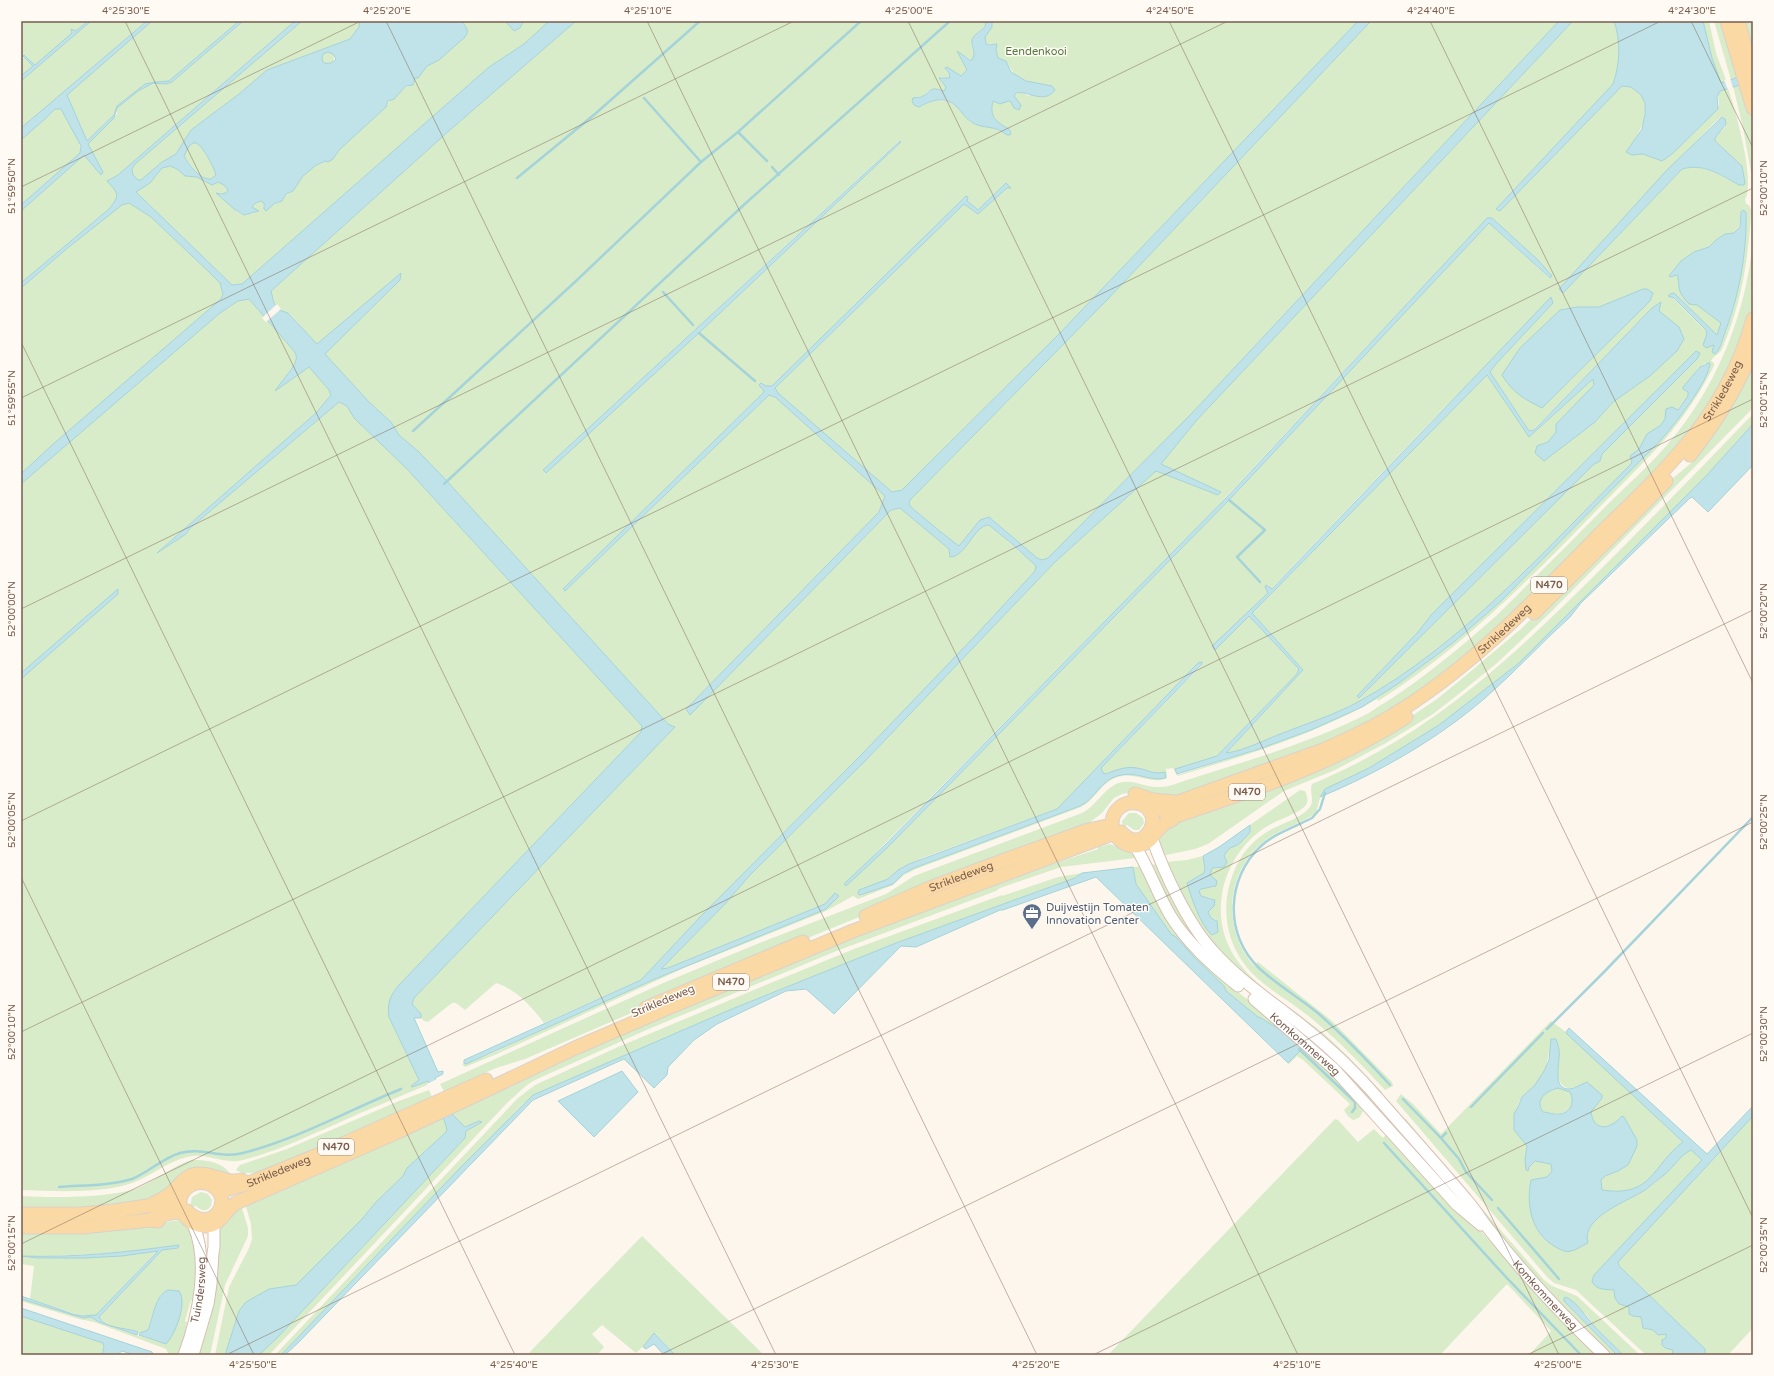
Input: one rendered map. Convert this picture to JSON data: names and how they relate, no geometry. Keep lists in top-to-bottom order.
{
  "streets": {
    "main road": [
      "Strikledeweg",
      "N470",
      "Komkommerweg",
      "Tuindersweg"
    ]
  },
  "crossings": [
    ["Strikledeweg", "N470"],
    ["Strikledeweg", "Komkommerweg"],
    ["Strikledeweg", "Tuindersweg"],
    ["N470", "Komkommerweg"],
    ["N470", "Tuindersweg"]
  ],
  "parks": ["Eendenkooi"],
  "places": {
    "office": ["Duijvestijn Tomaten Innovation Center"]
  },
  "coordinates": [
    "4°25'30\"E",
    "4°25'20\"E",
    "4°25'10\"E",
    "4°25'00\"E",
    "4°24'50\"E",
    "4°24'40\"E",
    "4°24'30\"E",
    "51°59'50\"N",
    "52°00'10\"N",
    "51°59'55\"N",
    "52°00'15\"N",
    "52°00'00\"N",
    "52°00'20\"N",
    "52°00'05\"N",
    "52°00'25\"N",
    "52°00'30\"N",
    "52°00'35\"N",
    "4°25'50\"E",
    "4°25'40\"E"
  ]
}
